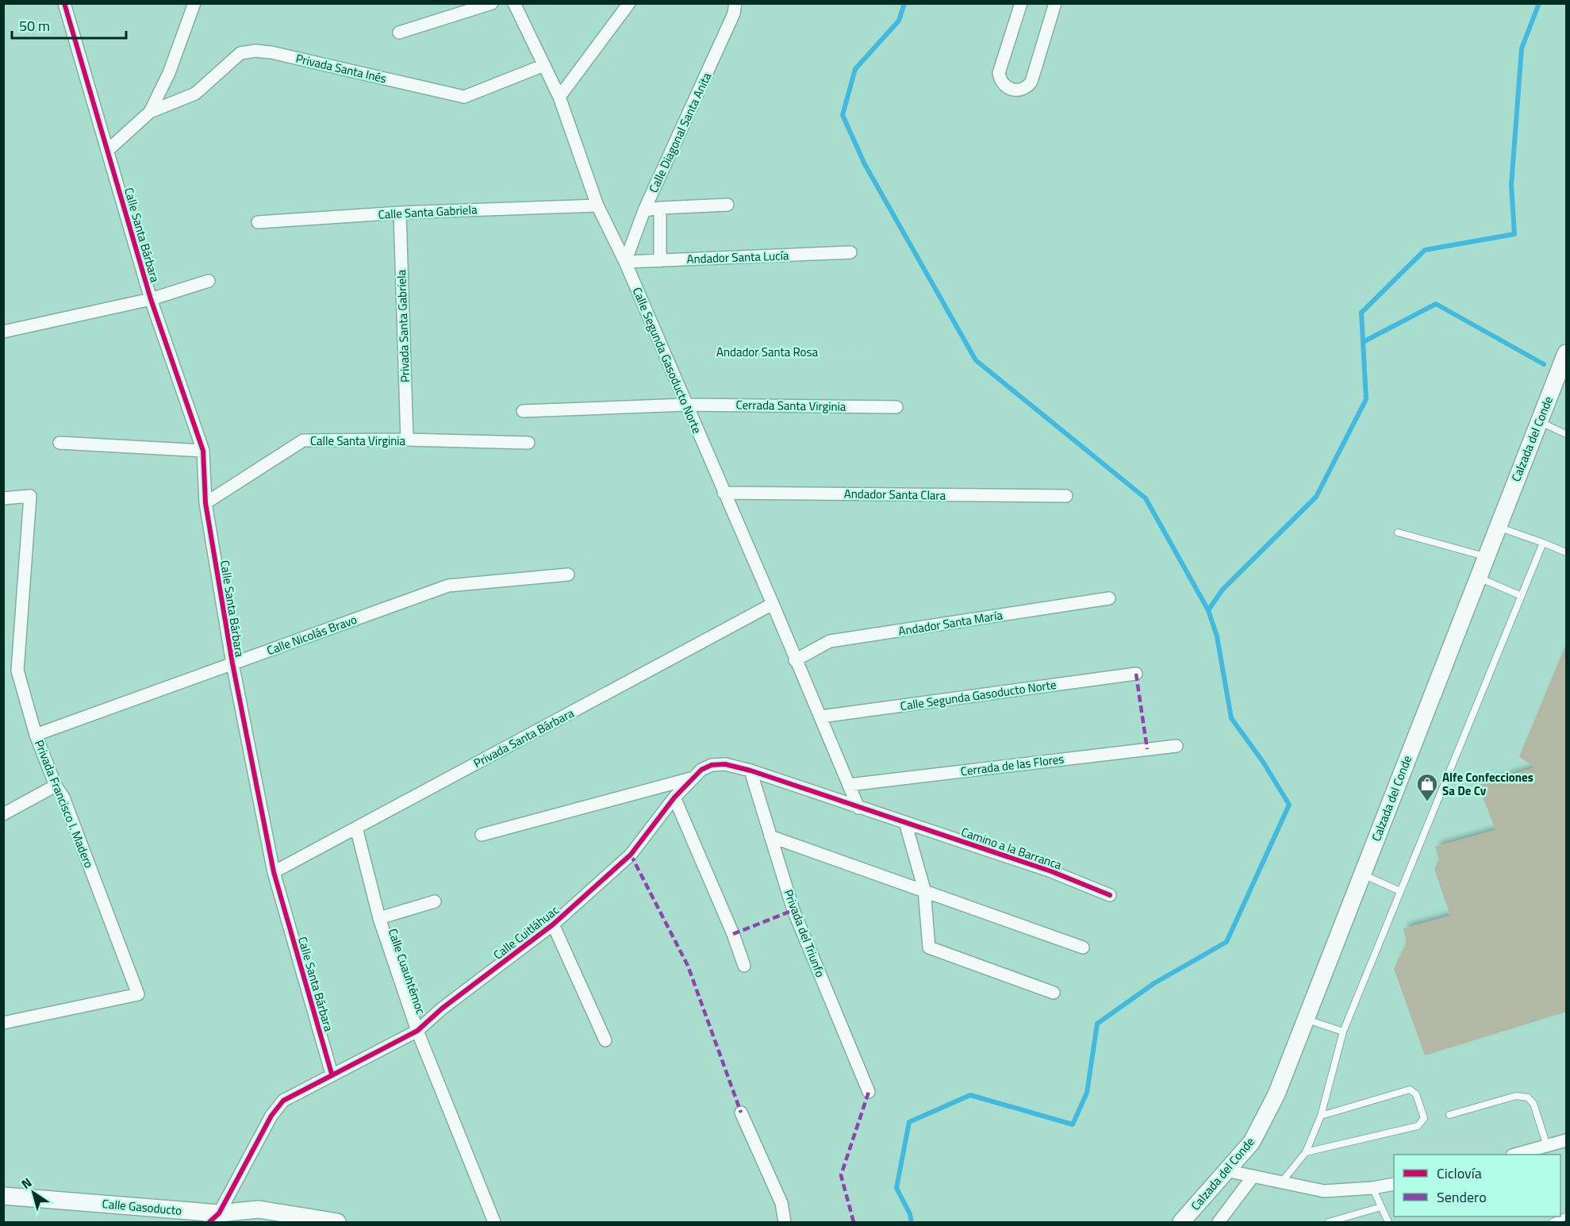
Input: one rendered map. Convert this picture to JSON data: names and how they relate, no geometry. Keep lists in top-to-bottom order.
{
  "streets": {
    "street": [
      "Privada Santa Inés",
      "Calle Diagonal Santa Anita",
      "Calle Santa Gabriela",
      "Calle Santa Bárbara",
      "Andador Santa Lucía",
      "Privada Santa Gabriela",
      "Calle Segunda Gasoducto Norte",
      "Cerrada Santa Virginia",
      "Calzada del Conde",
      "Calle Santa Virginia",
      "Andador Santa Clara",
      "Andador Santa María",
      "Calle Nicolás Bravo",
      "Privada Santa Bárbara",
      "Cerrada de las Flores",
      "Privada Francisco I. Madero",
      "Camino a la Barranca",
      "Calle Cuitláhuac",
      "Privada del Triunfo",
      "Calle Cuauhtémoc",
      "Calle Gasoducto"
    ],
    "path": ["Andador Santa Rosa"]
  },
  "crossings": [
    ["Privada Santa Inés", "Calle Segunda Gasoducto Norte"],
    ["Calle Diagonal Santa Anita", "Andador Santa Lucía"],
    ["Calle Diagonal Santa Anita", "Calle Segunda Gasoducto Norte"],
    ["Calle Santa Gabriela", "Privada Santa Gabriela"],
    ["Calle Santa Gabriela", "Calle Segunda Gasoducto Norte"],
    ["Calle Santa Bárbara", "Calle Santa Virginia"],
    ["Calle Santa Bárbara", "Calle Nicolás Bravo"],
    ["Calle Santa Bárbara", "Privada Santa Bárbara"],
    ["Calle Santa Bárbara", "Calle Cuitláhuac"],
    ["Andador Santa Lucía", "Calle Segunda Gasoducto Norte"],
    ["Privada Santa Gabriela", "Calle Santa Virginia"],
    ["Andador Santa Rosa", "Calle Segunda Gasoducto Norte"],
    ["Calle Segunda Gasoducto Norte", "Cerrada Santa Virginia"],
    ["Calle Segunda Gasoducto Norte", "Andador Santa Clara"],
    ["Calle Segunda Gasoducto Norte", "Andador Santa María"],
    ["Calle Segunda Gasoducto Norte", "Privada Santa Bárbara"],
    ["Calle Segunda Gasoducto Norte", "Cerrada de las Flores"],
    ["Calle Segunda Gasoducto Norte", "Calle Cuitláhuac"],
    ["Calle Nicolás Bravo", "Privada Francisco I. Madero"],
    ["Privada Santa Bárbara", "Calle Cuauhtémoc"],
    ["Camino a la Barranca", "Calle Cuitláhuac"],
    ["Calle Cuitláhuac", "Privada del Triunfo"],
    ["Calle Cuitláhuac", "Calle Cuauhtémoc"],
    ["Calle Cuitláhuac", "Calle Gasoducto"]
  ],
  "places": {
    "shop": ["Alfe Confecciones Sa De Cv"]
  },
  "legend": ["Ciclovía", "Sendero"],
  "scale_bar": "50 m",
  "north": "top left"
}
